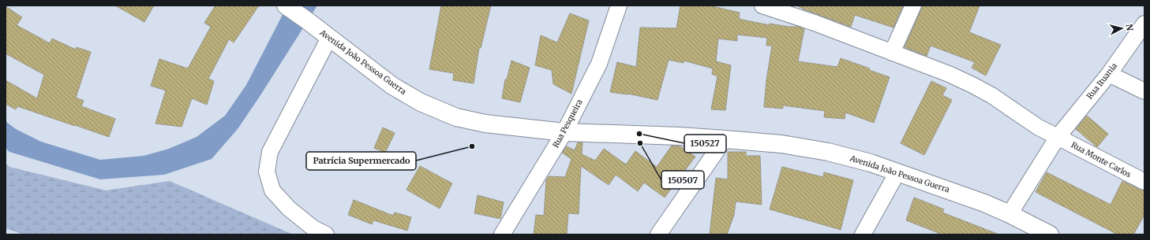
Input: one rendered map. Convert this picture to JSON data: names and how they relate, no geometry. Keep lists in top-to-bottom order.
{
  "streets": {
    "main road": ["Avenida João Pessoa Guerra"],
    "street": ["Rua Ituania", "Rua Pesqueira", "Rua Monte Carlos"]
  },
  "crossings": [
    ["Avenida João Pessoa Guerra", "Rua Ituania"],
    ["Avenida João Pessoa Guerra", "Rua Pesqueira"],
    ["Rua Ituania", "Rua Monte Carlos"]
  ],
  "places": ["150527", "150507", "Patrícia Supermercado"],
  "north": "right"
}
